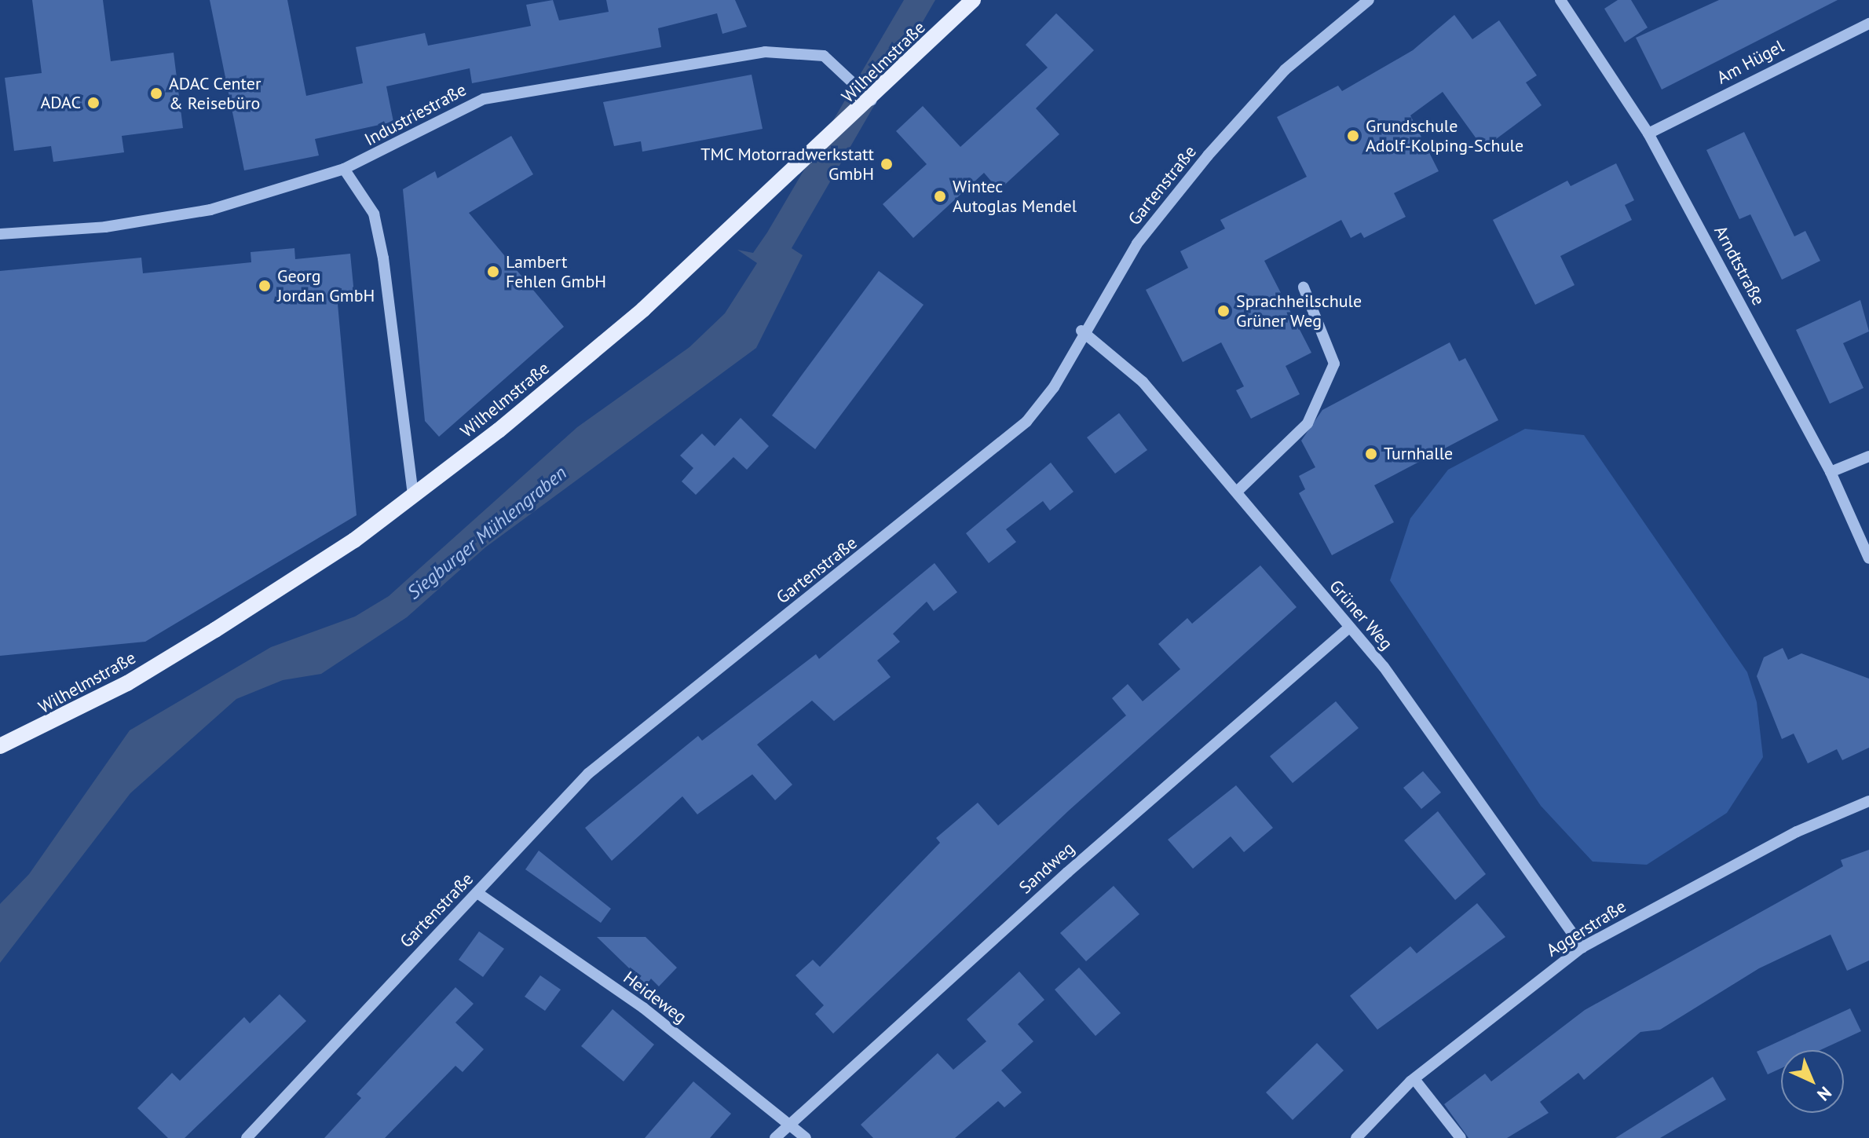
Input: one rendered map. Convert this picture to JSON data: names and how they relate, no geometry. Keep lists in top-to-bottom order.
{
  "streets": {
    "main road": ["Wilhelmstraße"],
    "street": [
      "Am Hügel",
      "Industriestraße",
      "Gartenstraße",
      "Arndtstraße",
      "Grüner Weg",
      "Sandweg",
      "Aggerstraße",
      "Heideweg"
    ]
  },
  "crossings": [
    ["Wilhelmstraße", "Industriestraße"],
    ["Am Hügel", "Arndtstraße"],
    ["Gartenstraße", "Grüner Weg"],
    ["Gartenstraße", "Heideweg"],
    ["Grüner Weg", "Sandweg"],
    ["Grüner Weg", "Aggerstraße"],
    ["Sandweg", "Heideweg"]
  ],
  "water": ["Siegburger Mühlengraben"],
  "places": [
    "ADAC Center & Reisebüro",
    "ADAC",
    "Grundschule Adolf-Kolping-Schule",
    "TMC Motorradwerkstatt GmbH",
    "Wintec Autoglas Mendel",
    "Lambert Fehlen GmbH",
    "Georg Jordan GmbH",
    "Sprachheilschule Grüner Weg",
    "Turnhalle"
  ],
  "north": "bottom right"
}
